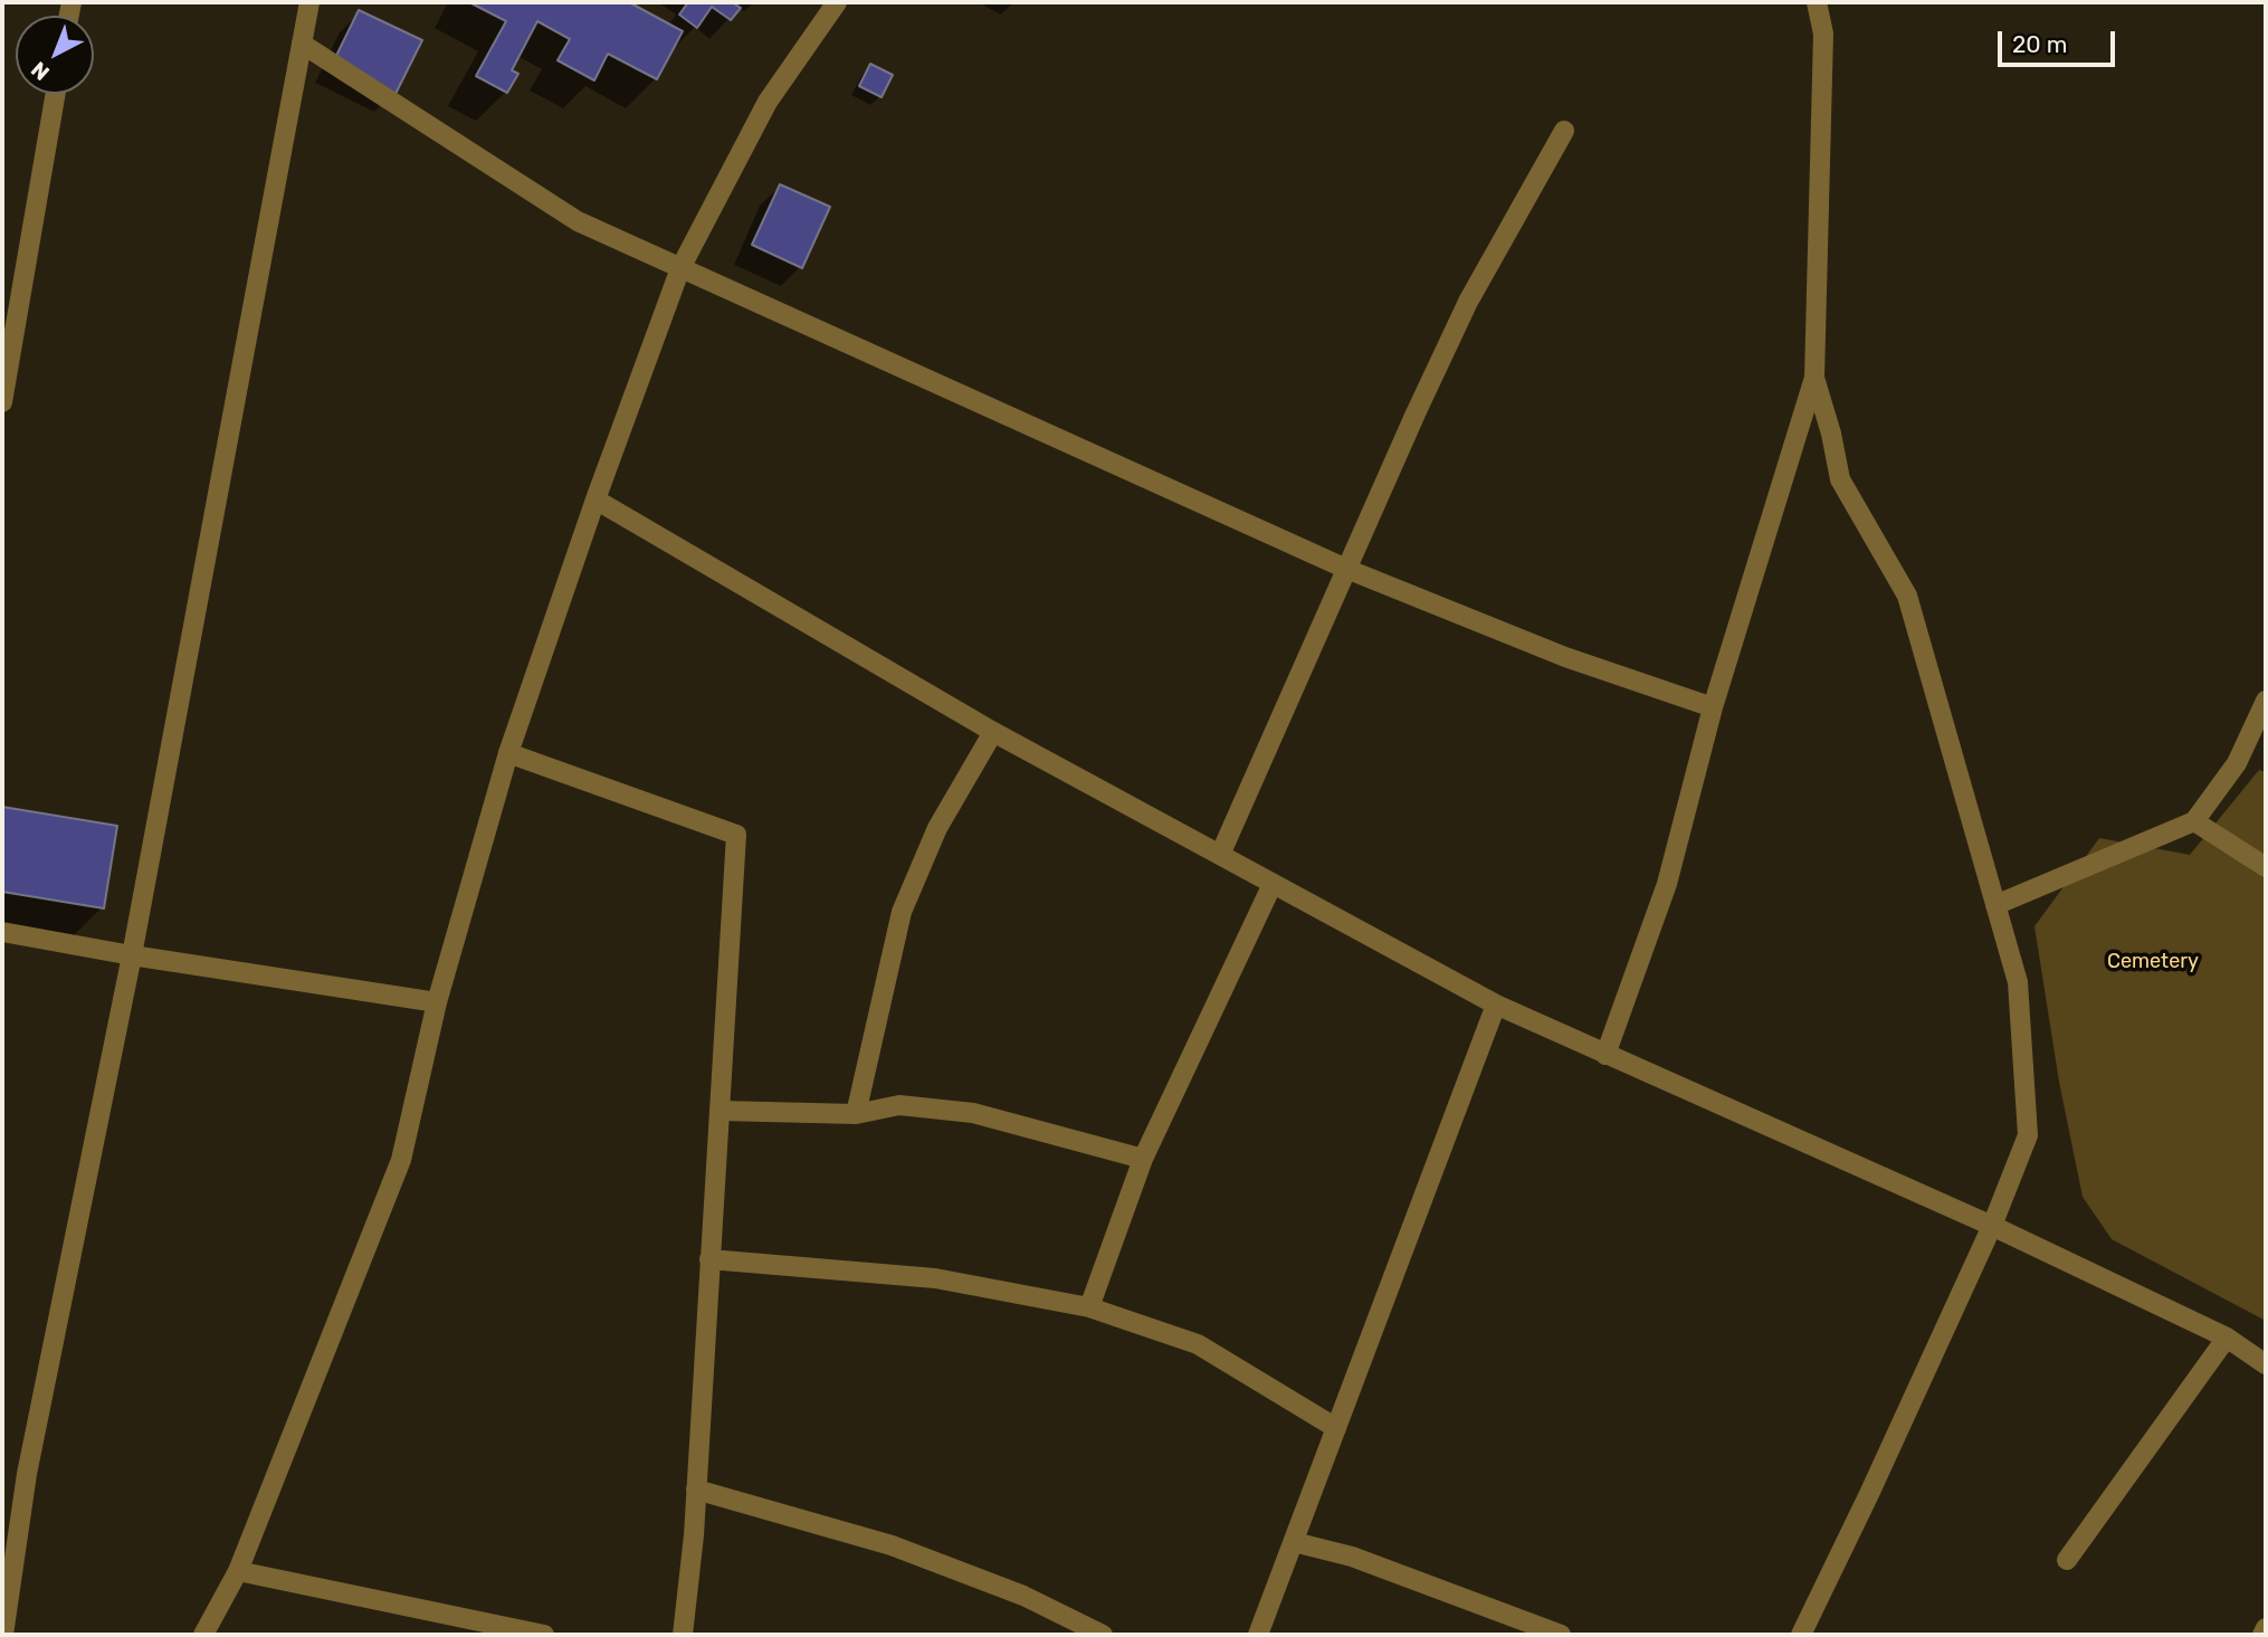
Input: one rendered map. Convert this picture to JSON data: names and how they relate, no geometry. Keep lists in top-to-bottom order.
{
  "parks": ["Cemetery"],
  "scale_bar": "20 m",
  "north": "bottom left"
}
